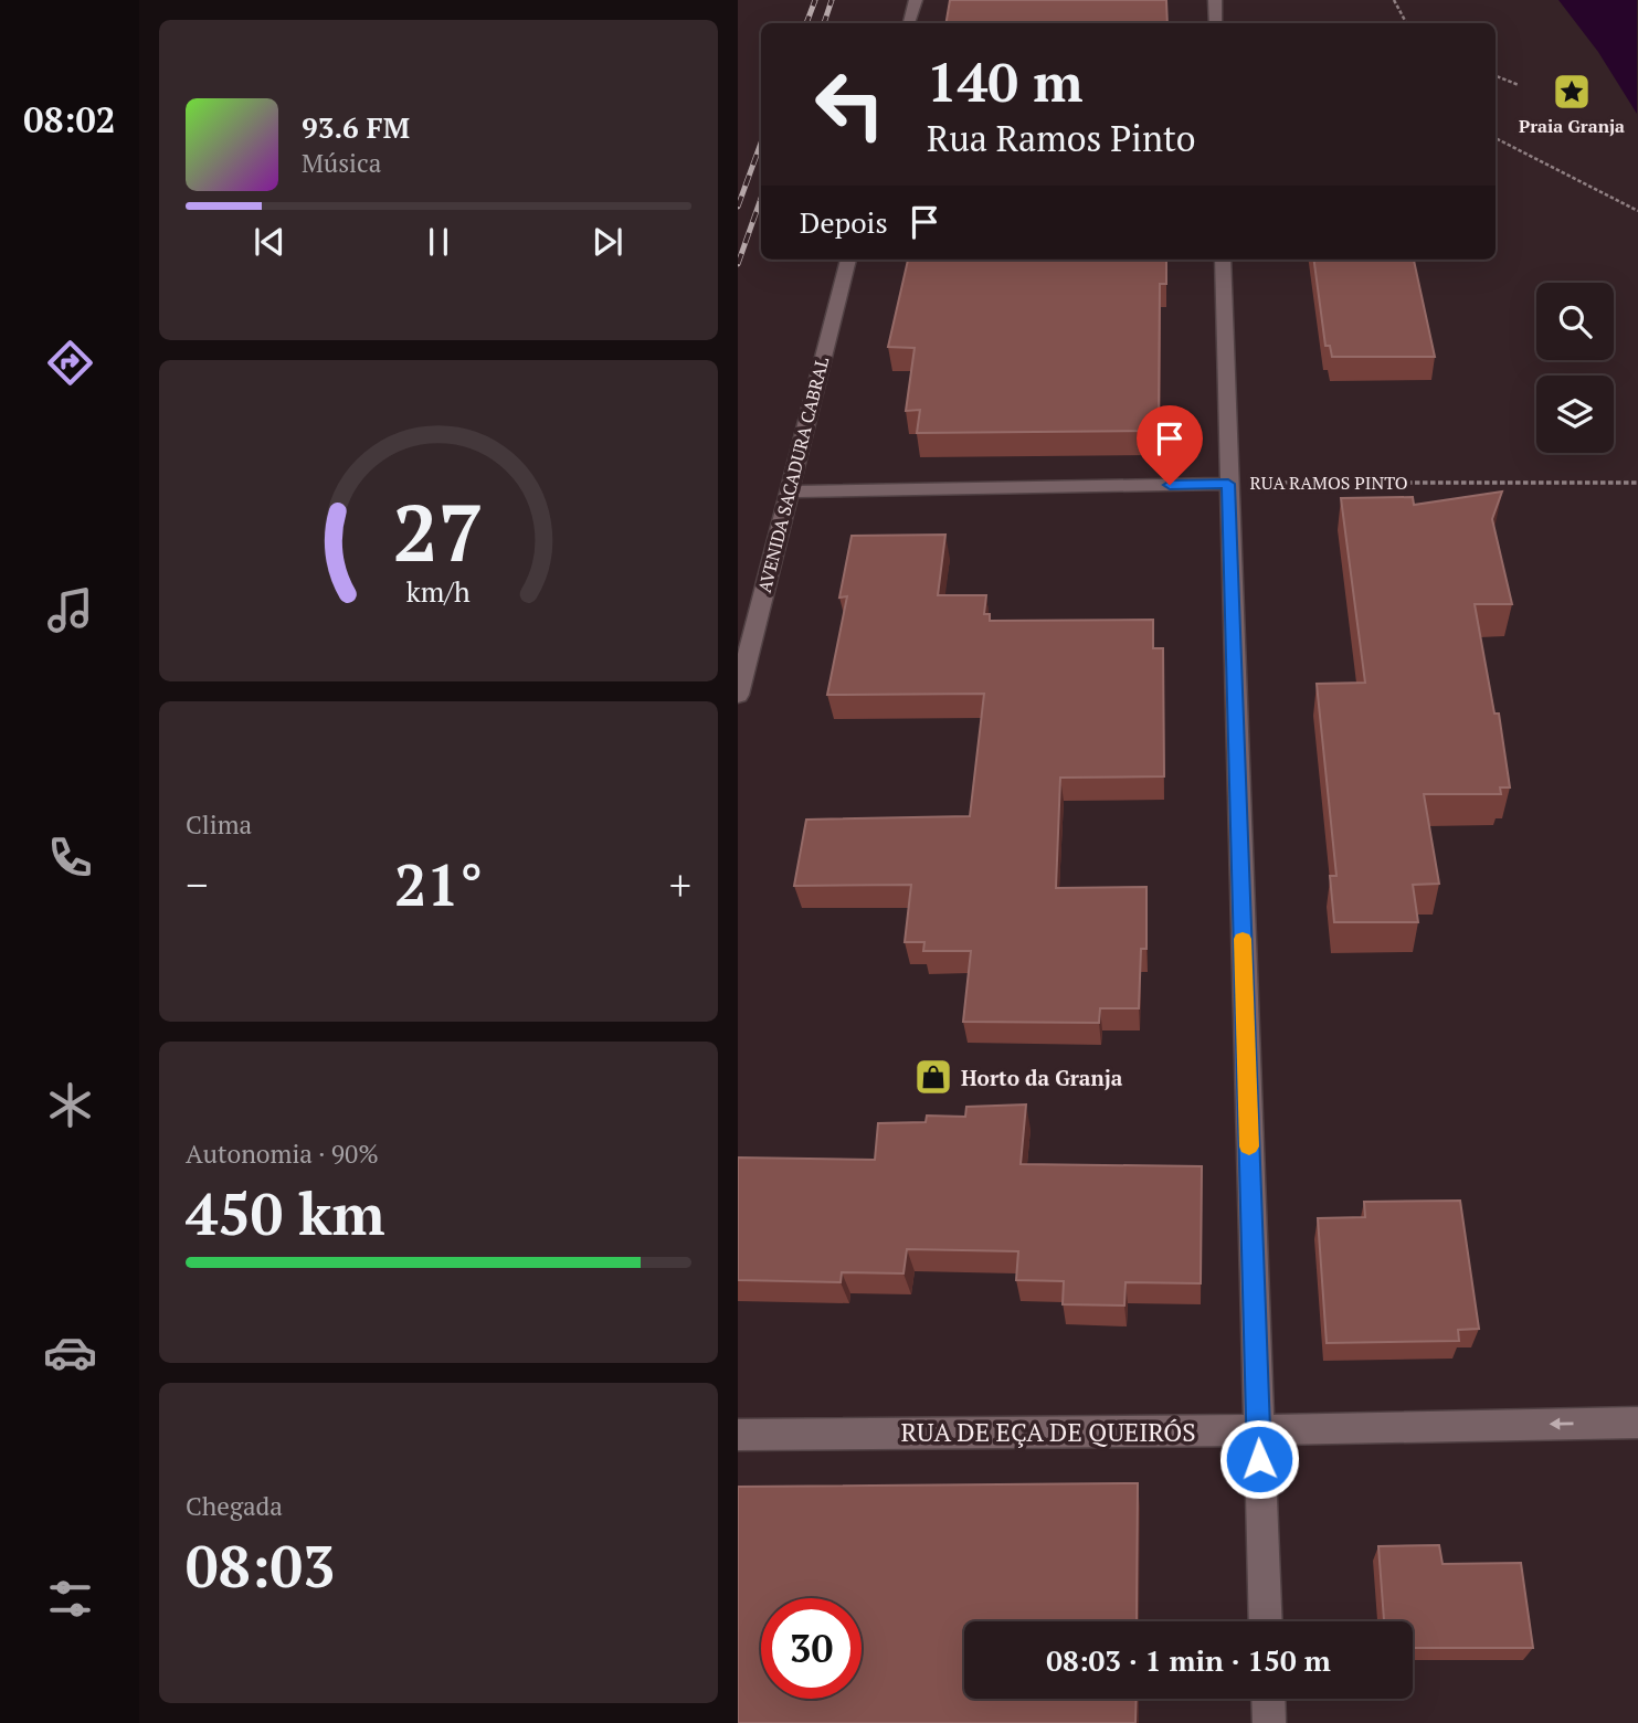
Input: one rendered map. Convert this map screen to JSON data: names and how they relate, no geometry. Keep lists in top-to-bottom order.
{
  "streets": {
    "street": ["AVENIDA SACADURA CABRAL", "RUA RAMOS PINTO", "RUA DE EÇA DE QUEIRÓS"]
  },
  "crossings": [
    ["AVENIDA SACADURA CABRAL", "RUA RAMOS PINTO"]
  ],
  "one_way": ["RUA DE EÇA DE QUEIRÓS"],
  "places": {
    "place": ["Praia Granja"],
    "shop": ["Horto da Granja"]
  },
  "page": {
    "tabs": "08:02",
    "turn": ["140 m", "Rua Ramos Pinto"],
    "song": ["93.6 FM", "Música"],
    "then": "Depois",
    "tile": [
      "Clima",
      ["Autonomia · 90%", "450 km"],
      ["Chegada", "08:03"]
    ],
    "heat": ["−", "21°", "+"],
    "limit": "30",
    "trip": "08:03 · 1 min · 150 m",
    "gauge": ["27", "km/h"]
  }
}
